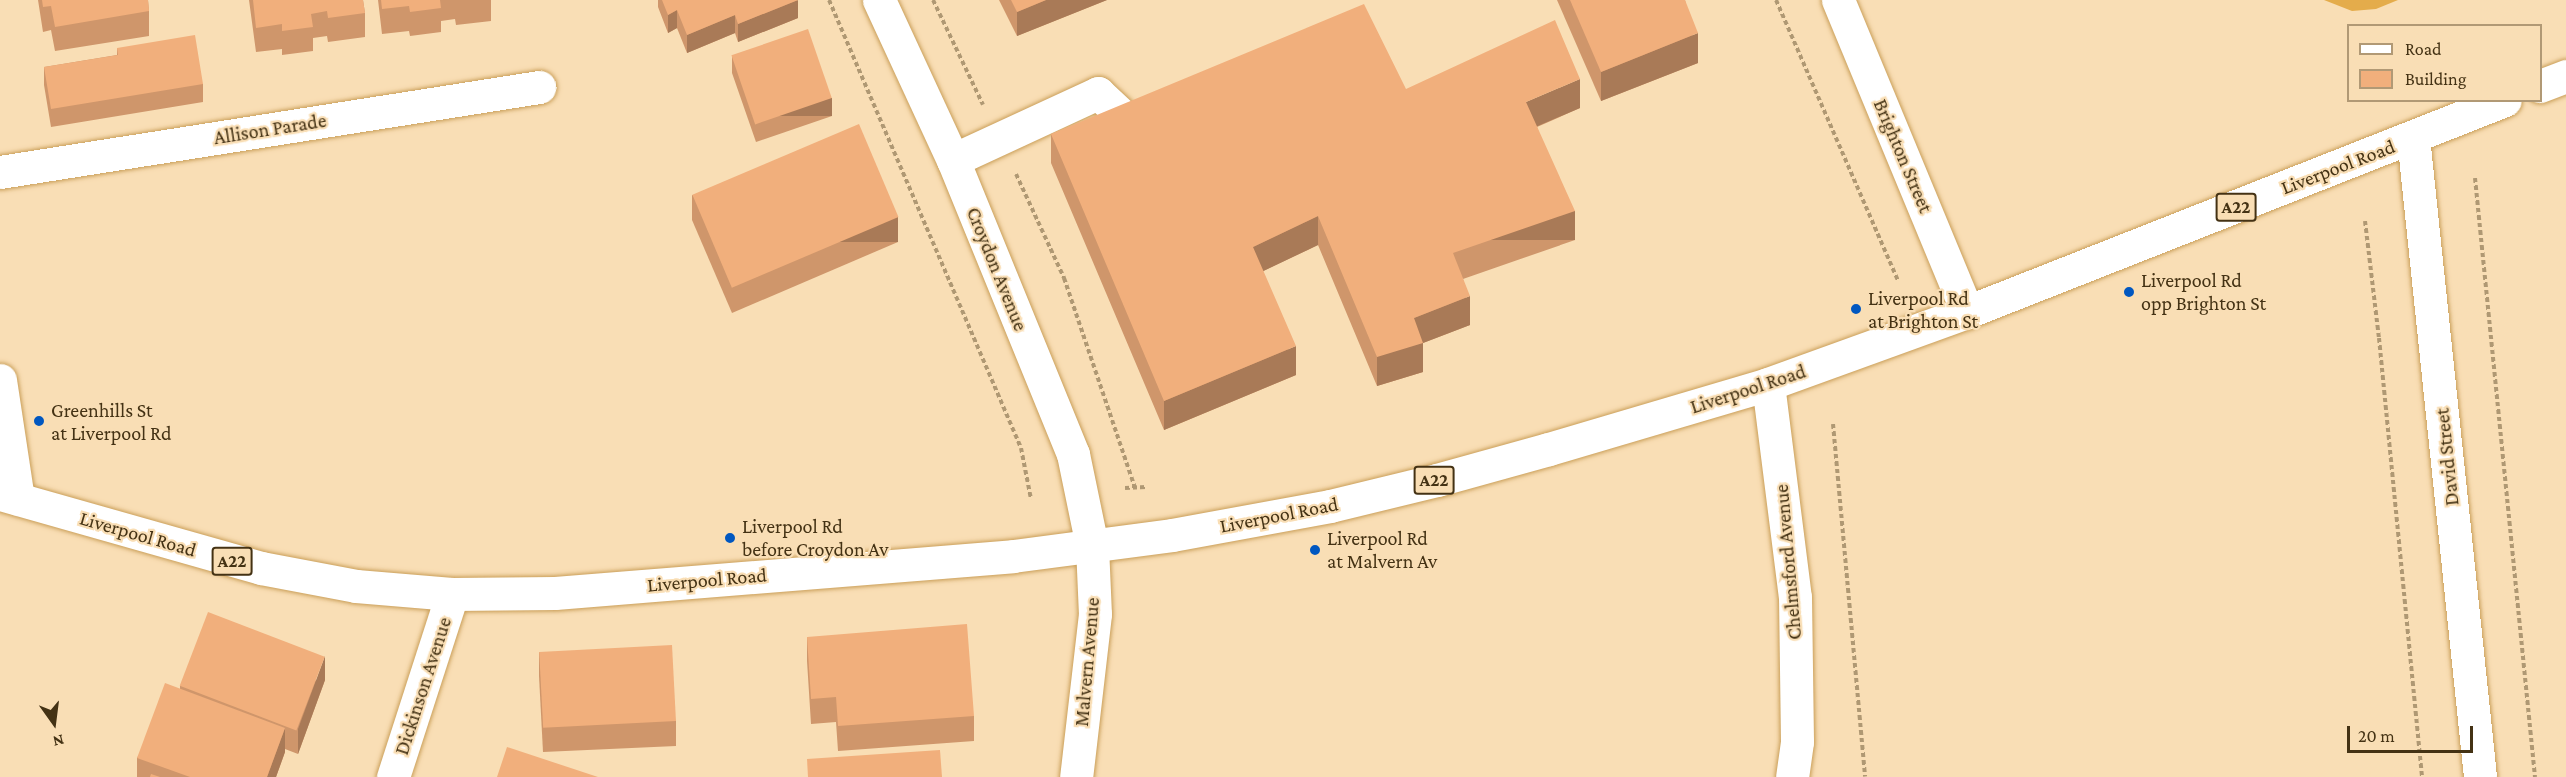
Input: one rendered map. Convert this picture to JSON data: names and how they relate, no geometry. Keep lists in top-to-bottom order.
{
  "streets": {
    "main road": [
      "Allison Parade",
      "Brighton Street",
      "Liverpool Road",
      "A22",
      "Croydon Avenue",
      "David Street",
      "Chelmsford Avenue",
      "Malvern Avenue",
      "Dickinson Avenue"
    ]
  },
  "crossings": [
    ["Brighton Street", "Liverpool Road"],
    ["Liverpool Road", "Croydon Avenue"],
    ["Liverpool Road", "David Street"],
    ["Liverpool Road", "Chelmsford Avenue"],
    ["Liverpool Road", "Malvern Avenue"],
    ["Liverpool Road", "Dickinson Avenue"],
    ["Croydon Avenue", "Malvern Avenue"]
  ],
  "places": [
    "Liverpool Rd opp Brighton St",
    "Liverpool Rd at Brighton St",
    "Greenhills St at Liverpool Rd",
    "Liverpool Rd before Croydon Av",
    "Liverpool Rd at Malvern Av"
  ],
  "legend": ["Road", "Building"],
  "scale_bar": "20 m",
  "north": "bottom"
}
